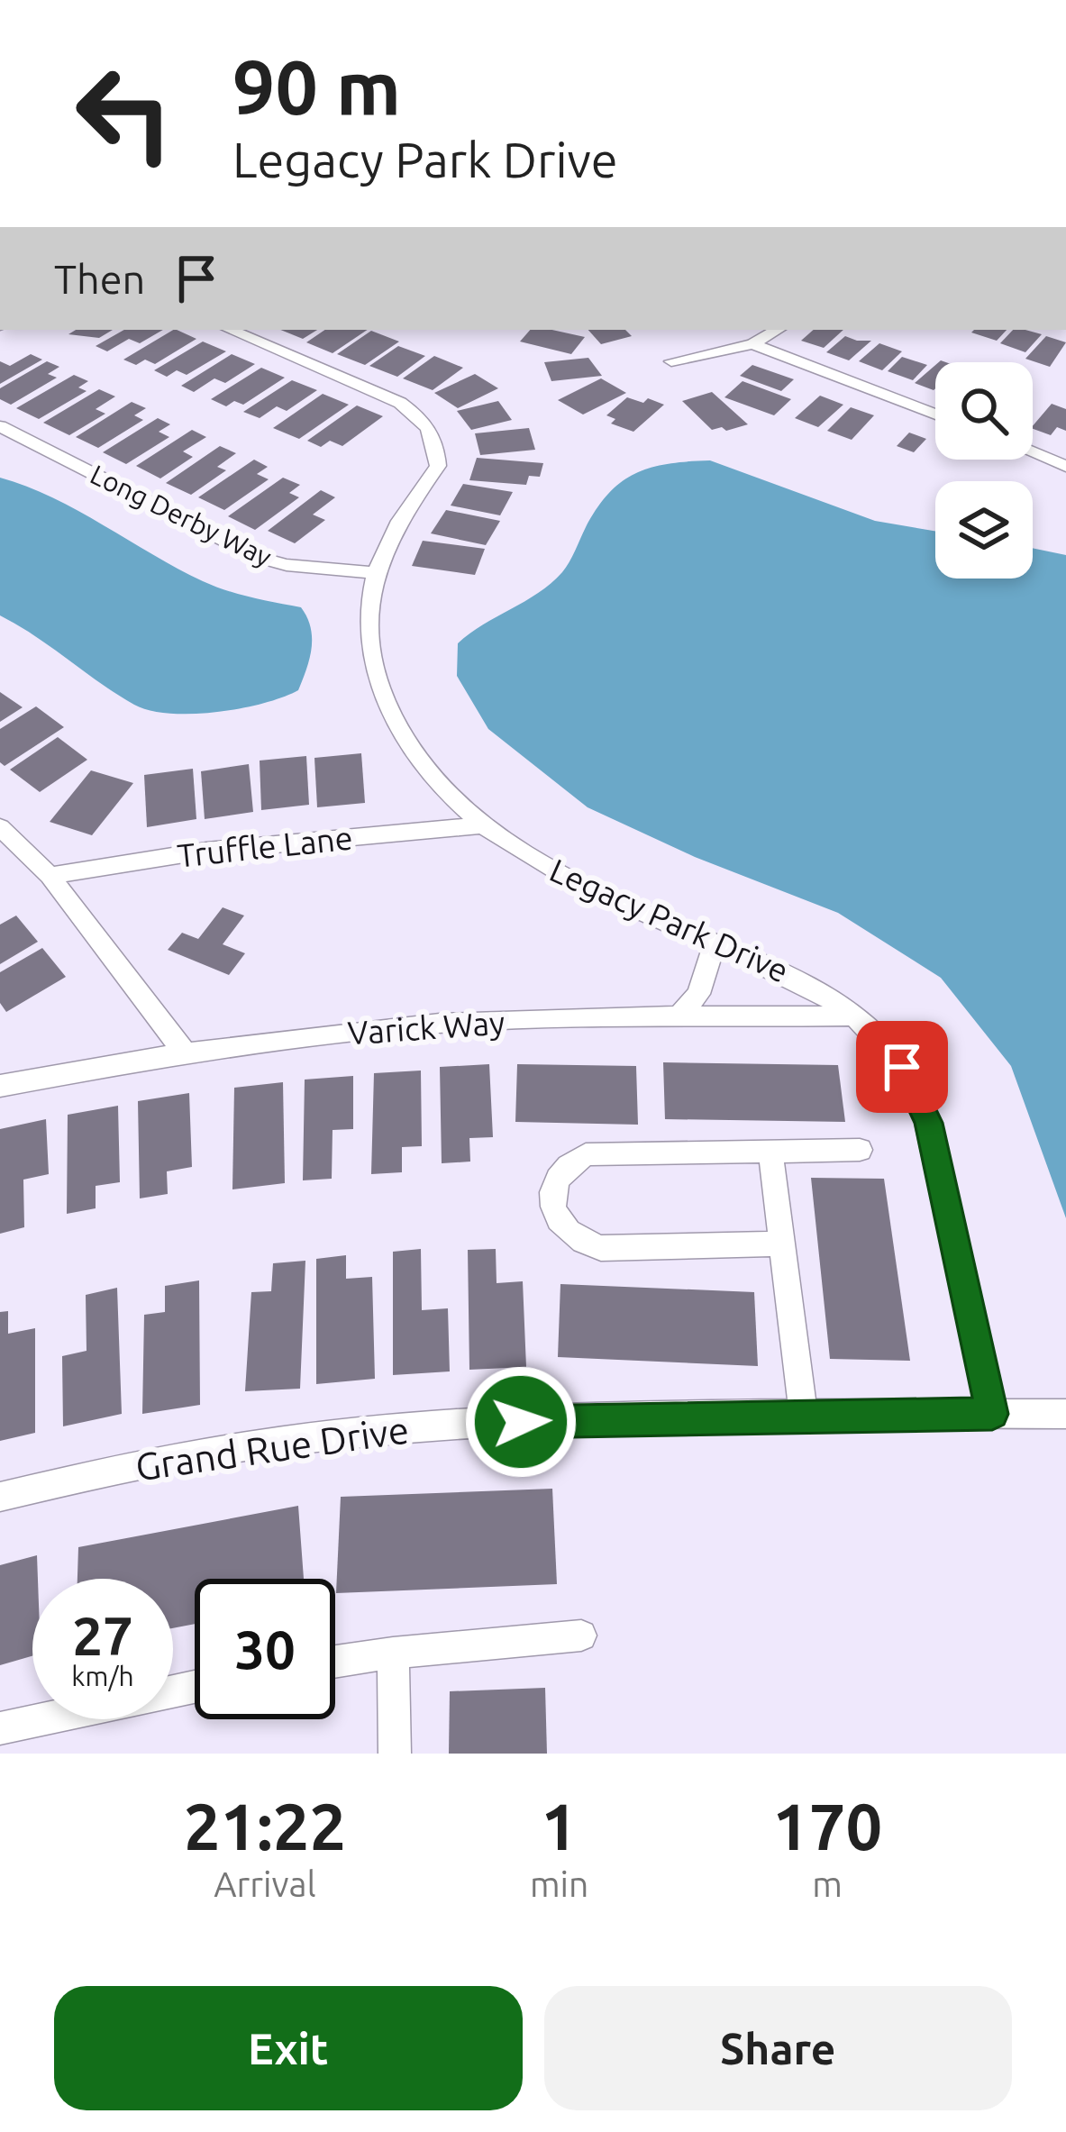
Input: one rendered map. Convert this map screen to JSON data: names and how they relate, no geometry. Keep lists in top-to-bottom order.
{
  "streets": {
    "street": [
      "Long Derby Way",
      "Truffle Lane",
      "Legacy Park Drive",
      "Varick Way",
      "Grand Rue Drive"
    ]
  },
  "crossings": [
    ["Long Derby Way", "Legacy Park Drive"],
    ["Truffle Lane", "Legacy Park Drive"],
    ["Legacy Park Drive", "Varick Way"],
    ["Legacy Park Drive", "Grand Rue Drive"]
  ],
  "page": {
    "turn": ["90 m", "Legacy Park Drive"],
    "then": "Then",
    "speed": "27 km/h",
    "limit": "30",
    "eta": [
      "21:22",
      "Arrival",
      "1",
      "min",
      "170",
      "m"
    ],
    "buttons": ["Exit", "Share"]
  }
}
